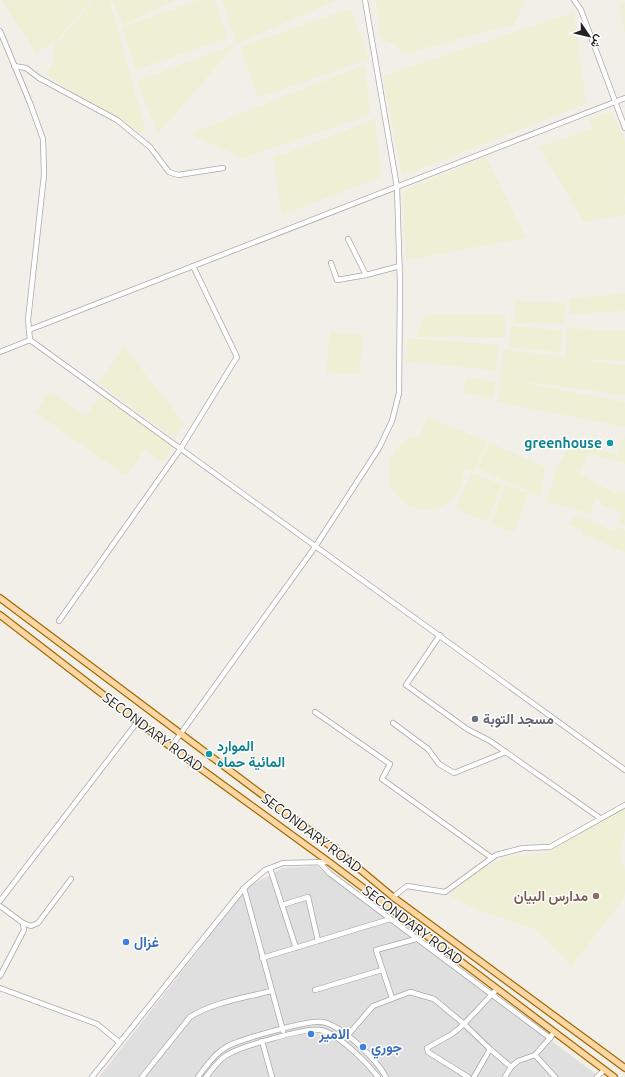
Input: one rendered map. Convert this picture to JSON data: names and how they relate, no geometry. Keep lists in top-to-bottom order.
{
  "streets": {
    "main road": ["SECONDARY ROAD"]
  },
  "places": [
    "greenhouse",
    "مسجد التوبة",
    "الموارد المائية حماه",
    "مدارس البيان",
    "غزال",
    "الامير",
    "جوري"
  ],
  "north": "bottom right"
}
